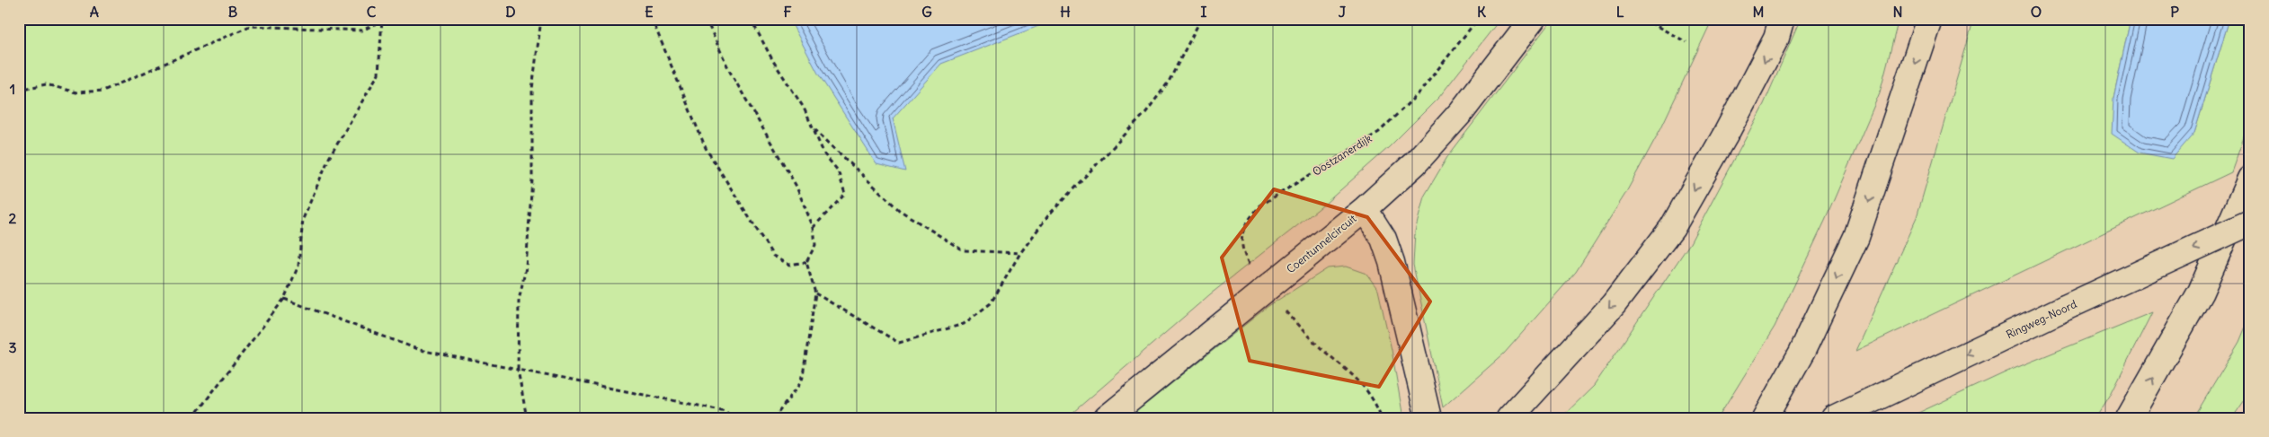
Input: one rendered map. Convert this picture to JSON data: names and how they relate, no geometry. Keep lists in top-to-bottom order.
{
  "streets": {
    "main road": ["Coentunnelcircuit", "Ringweg-Noord"],
    "path": ["Oostzanerdijk"]
  },
  "crossings": [
    ["Oostzanerdijk", "Coentunnelcircuit"]
  ],
  "one_way": ["Ringweg-Noord"],
  "grid": {
    "columns": [
      "A",
      "B",
      "C",
      "D",
      "E",
      "F",
      "G",
      "H",
      "I",
      "J",
      "K",
      "L",
      "M",
      "N",
      "O",
      "P"
    ],
    "rows": ["1", "2", "3"]
  }
}
